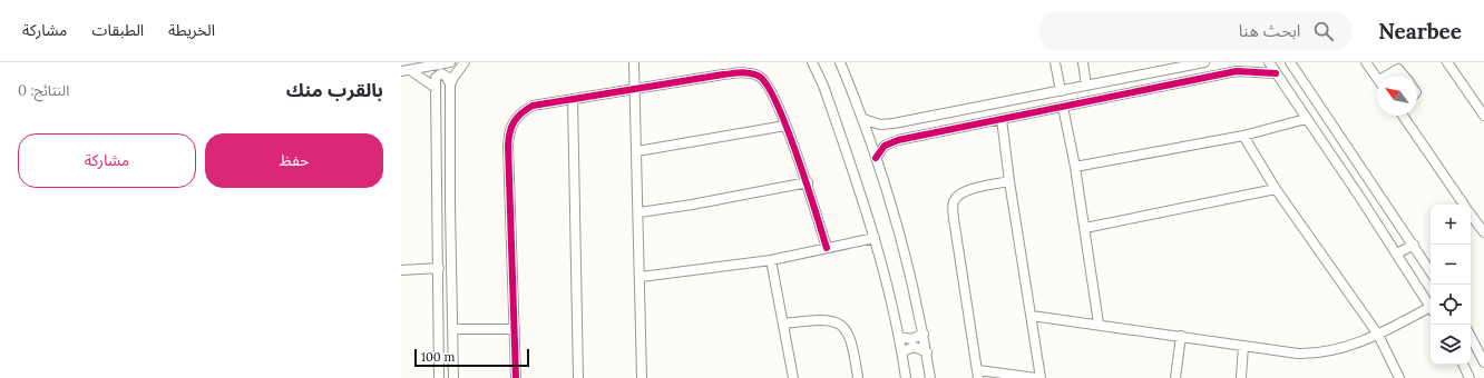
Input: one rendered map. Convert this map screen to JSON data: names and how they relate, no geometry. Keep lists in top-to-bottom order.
{
  "scale_bar": "100 m",
  "north": "top left",
  "page": {
    "header": "Nearbee",
    "search": "ابحث هنا",
    "nav": ["الخريطة", "الطبقات", "مشاركة"],
    "heading": ["بالقرب منك", "النتائج: 0"],
    "buttons": ["حفظ", "مشاركة"],
    "map_buttons": ["+", "−"],
    "scale": "100 m"
  }
}
